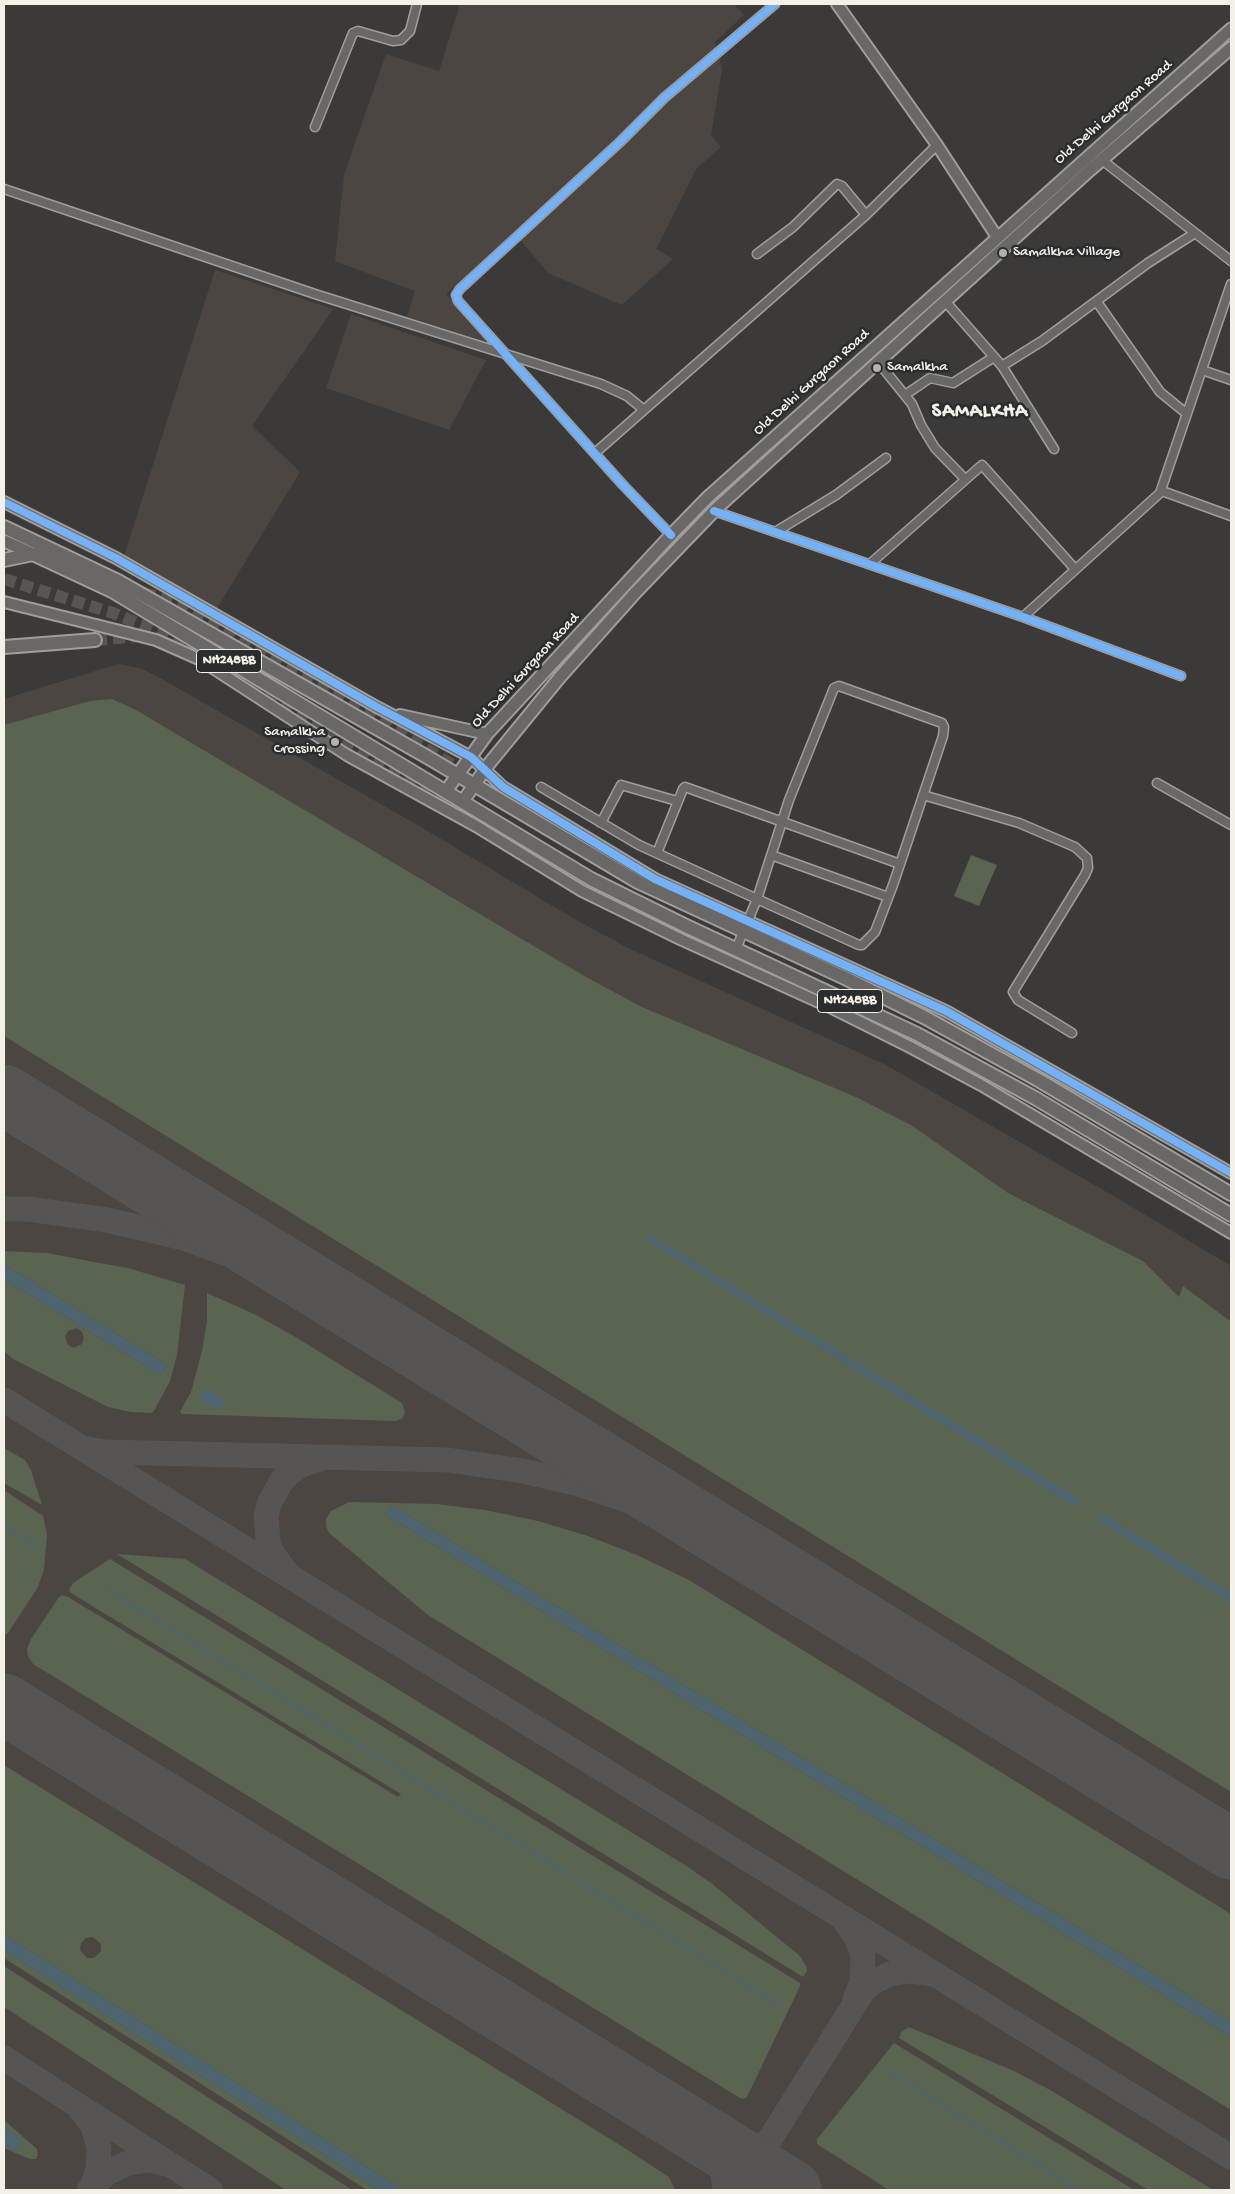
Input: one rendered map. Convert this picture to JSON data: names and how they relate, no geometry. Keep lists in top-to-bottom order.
{
  "streets": {
    "highway": ["NH248BB"],
    "main road": ["Old Delhi Gurgaon Road"]
  },
  "crossings": [
    ["Old Delhi Gurgaon Road", "NH248BB"]
  ],
  "districts": ["SAMALKHA"],
  "places": ["Samalkha Village", "Samalkha", "Samalkha Crossing"]
}
